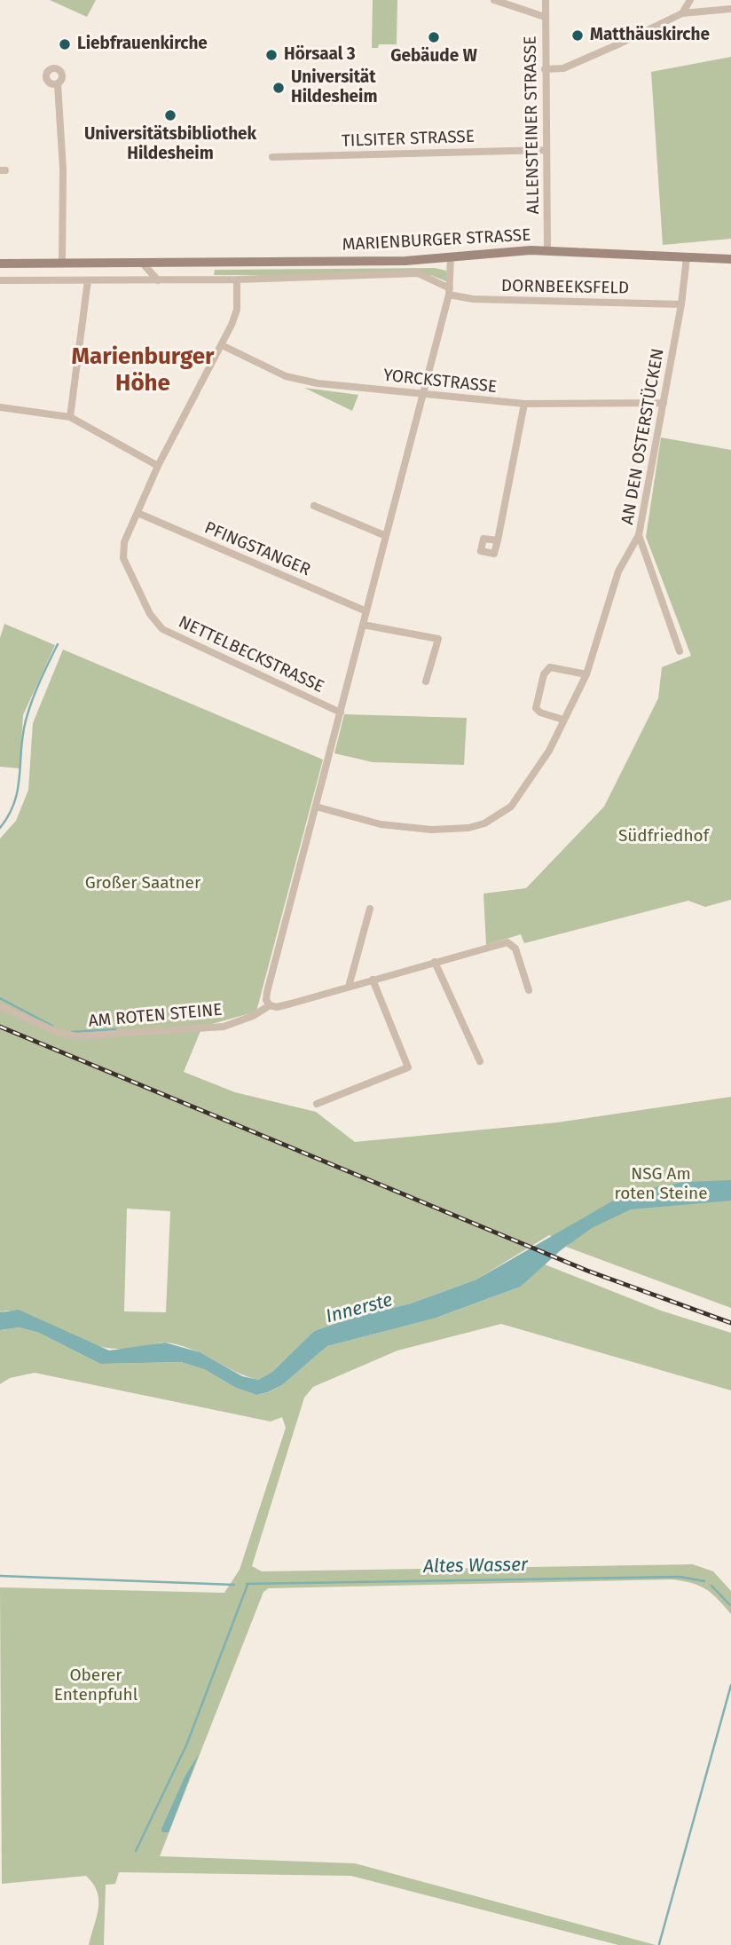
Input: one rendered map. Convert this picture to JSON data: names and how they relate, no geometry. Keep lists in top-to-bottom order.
{
  "streets": {
    "main road": ["MARIENBURGER STRASSE"],
    "street": [
      "ALLENSTEINER STRASSE",
      "TILSITER STRASSE",
      "DORNBEEKSFELD",
      "YORCKSTRASSE",
      "AN DEN OSTERSTÜCKEN",
      "PFINGSTANGER",
      "NETTELBECKSTRASSE",
      "AM ROTEN STEINE"
    ]
  },
  "crossings": [
    ["ALLENSTEINER STRASSE", "TILSITER STRASSE"],
    ["ALLENSTEINER STRASSE", "MARIENBURGER STRASSE"],
    ["MARIENBURGER STRASSE", "DORNBEEKSFELD"],
    ["MARIENBURGER STRASSE", "AN DEN OSTERSTÜCKEN"],
    ["DORNBEEKSFELD", "AN DEN OSTERSTÜCKEN"],
    ["YORCKSTRASSE", "AN DEN OSTERSTÜCKEN"],
    ["PFINGSTANGER", "NETTELBECKSTRASSE"]
  ],
  "districts": ["Marienburger Höhe"],
  "water": ["Innerste", "Altes Wasser"],
  "parks": [
    "Südfriedhof",
    "Großer Saatner",
    "NSG Am roten Steine",
    "Oberer Entenpfuhl"
  ],
  "places": [
    "Matthäuskirche",
    "Gebäude W",
    "Liebfrauenkirche",
    "Hörsaal 3",
    "Universität Hildesheim",
    "Universitätsbibliothek Hildesheim"
  ]
}
